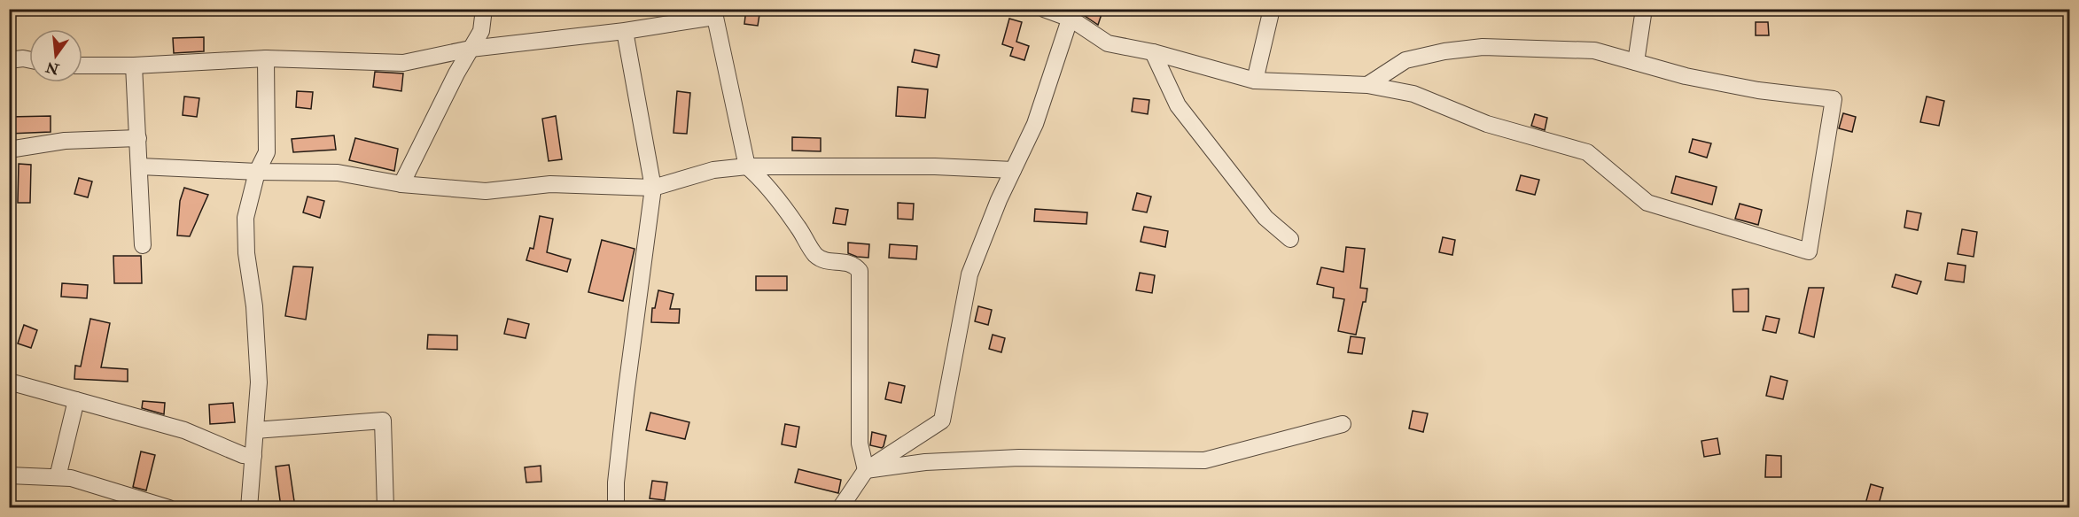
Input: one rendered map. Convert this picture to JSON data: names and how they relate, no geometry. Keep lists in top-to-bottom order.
{
  "north": "bottom"
}
